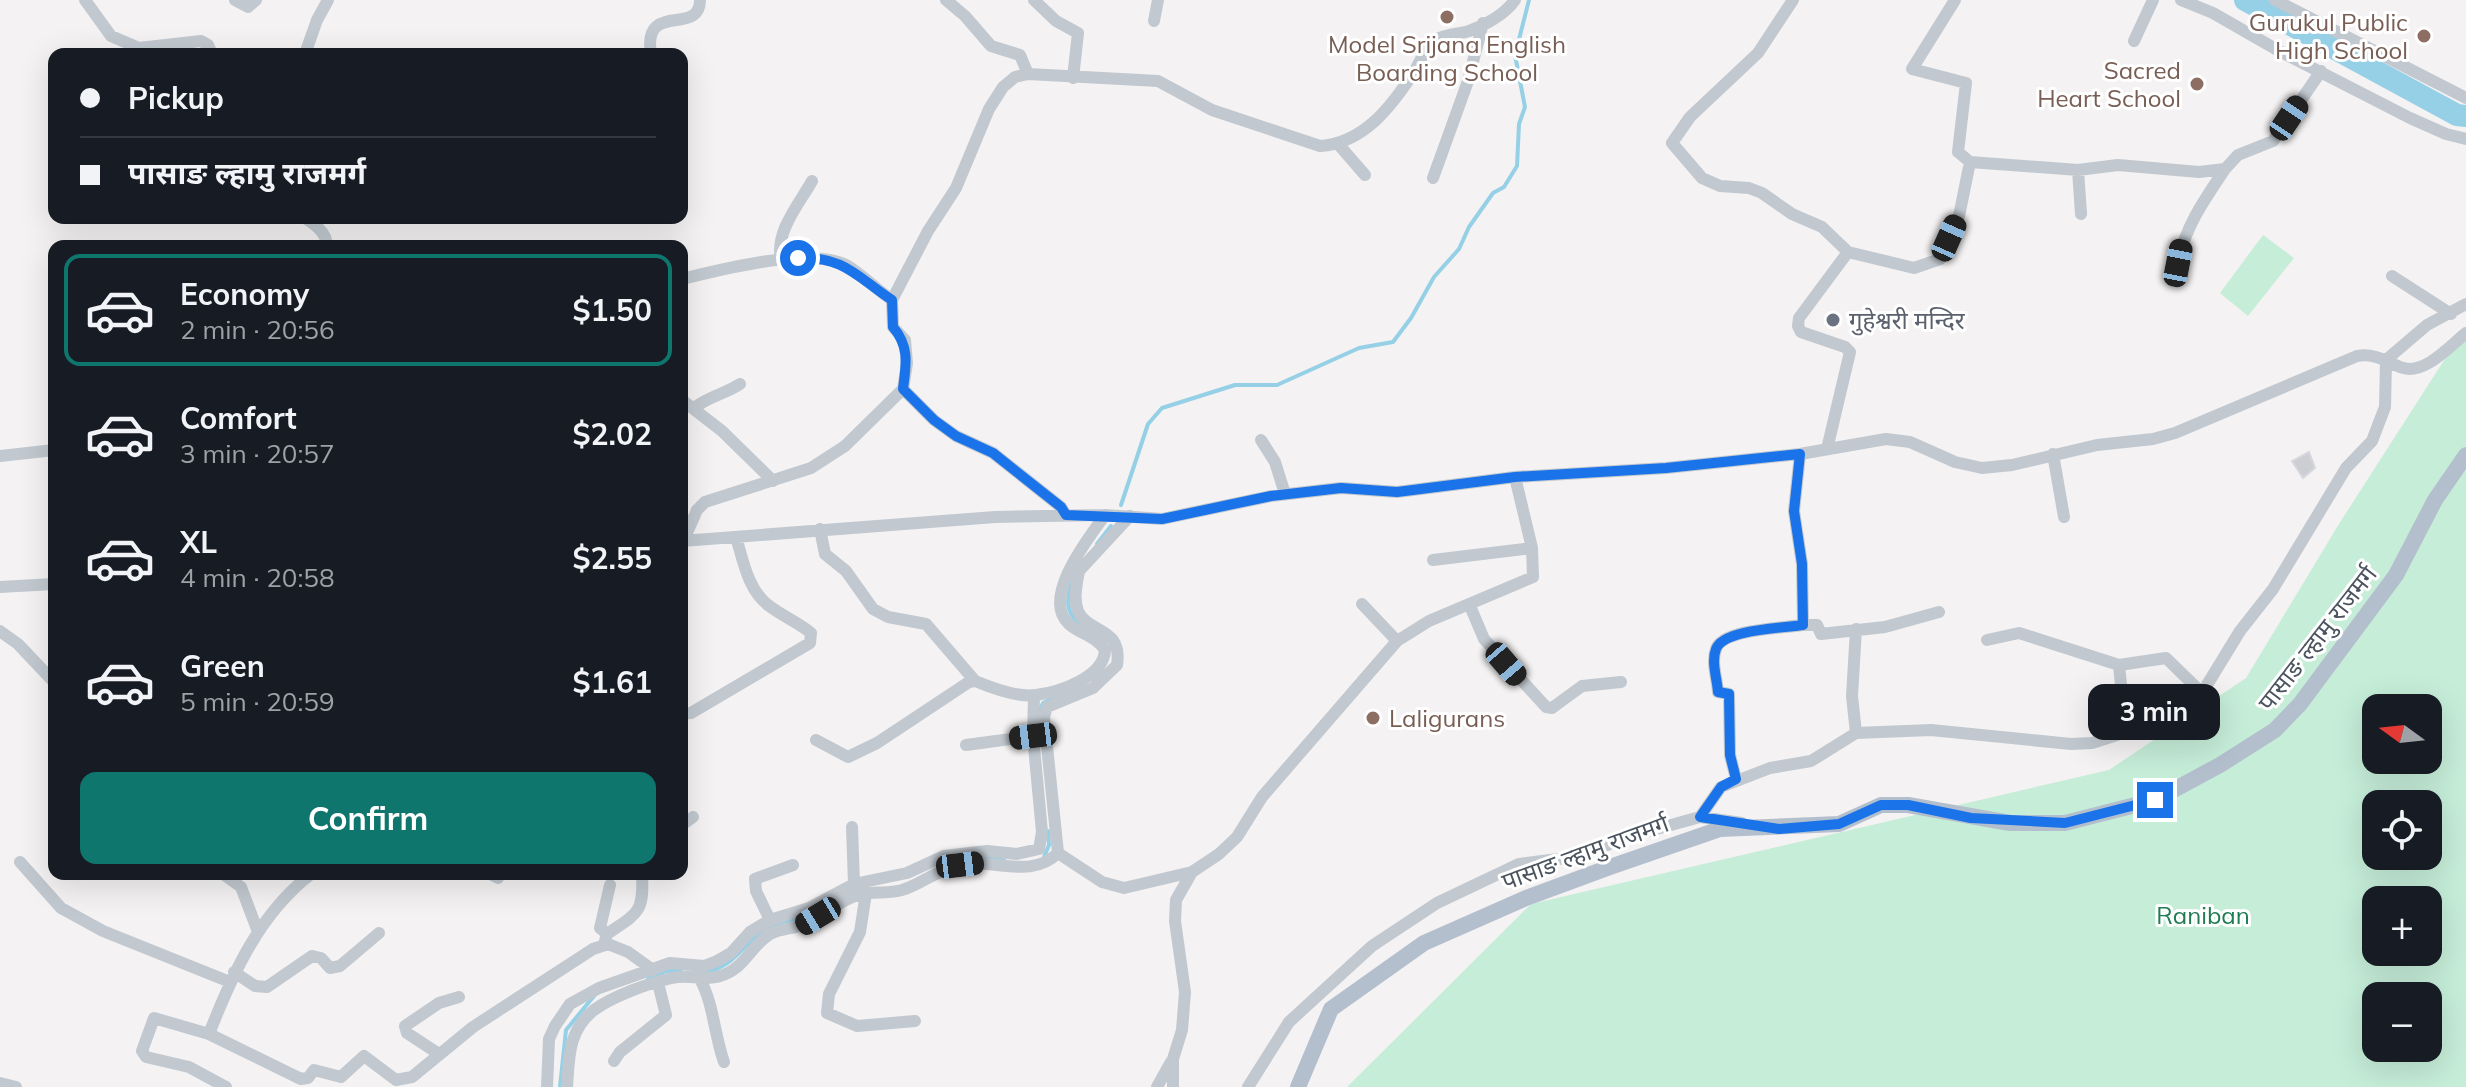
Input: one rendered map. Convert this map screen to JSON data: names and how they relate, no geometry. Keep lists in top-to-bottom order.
{
  "streets": {
    "main road": ["पासाङ ल्हामु राजमर्ग"]
  },
  "parks": ["Raniban"],
  "places": [
    "Model Srijana English Boarding School",
    "Gurukul Public High School",
    "Sacred Heart School",
    "गुहेश्वरी मन्दिर",
    "Laligurans"
  ],
  "north": "left",
  "page": {
    "banner": ["Pickup", "पासाङ ल्हामु राजमर्ग"],
    "list": [
      {
        "name": "Economy",
        "note": "2 min · 20:56",
        "value": "$1.50"
      },
      {
        "name": "Comfort",
        "note": "3 min · 20:57",
        "value": "$2.02"
      },
      {
        "name": "XL",
        "note": "4 min · 20:58",
        "value": "$2.55"
      },
      {
        "name": "Green",
        "note": "5 min · 20:59",
        "value": "$1.61"
      }
    ],
    "bubble": "3 min",
    "map_buttons": ["+", "−"],
    "buttons": "Confirm"
  }
}
